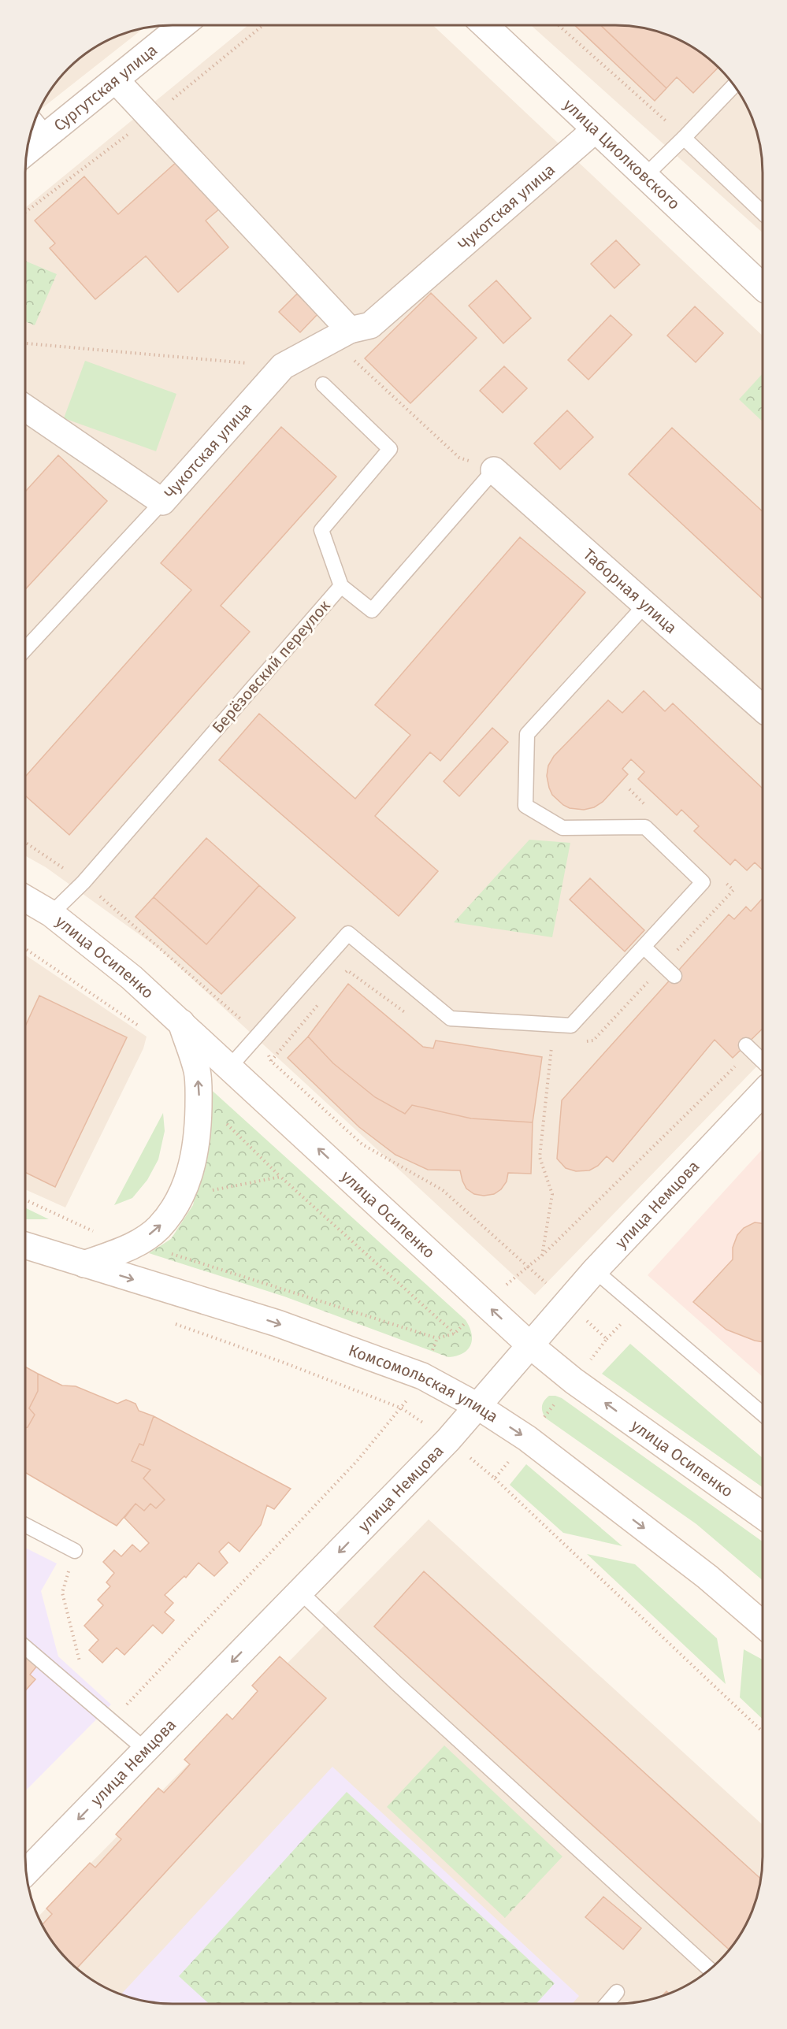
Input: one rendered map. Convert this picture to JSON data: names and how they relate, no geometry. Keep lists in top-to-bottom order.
{
  "streets": {
    "street": [
      "Сургутская улица",
      "улица Циолковского",
      "Чукотская улица",
      "Таборная улица",
      "улица Осипенко",
      "улица Немцова",
      "Комсомольская улица"
    ],
    "lane": ["Берёзовский переулок"]
  },
  "crossings": [
    ["улица Циолковского", "Чукотская улица"],
    ["Таборная улица", "Берёзовский переулок"],
    ["Берёзовский переулок", "улица Осипенко"],
    ["улица Осипенко", "улица Немцова"],
    ["улица Немцова", "Комсомольская улица"]
  ],
  "one_way": ["улица Осипенко", "улица Немцова", "Комсомольская улица"]
}
